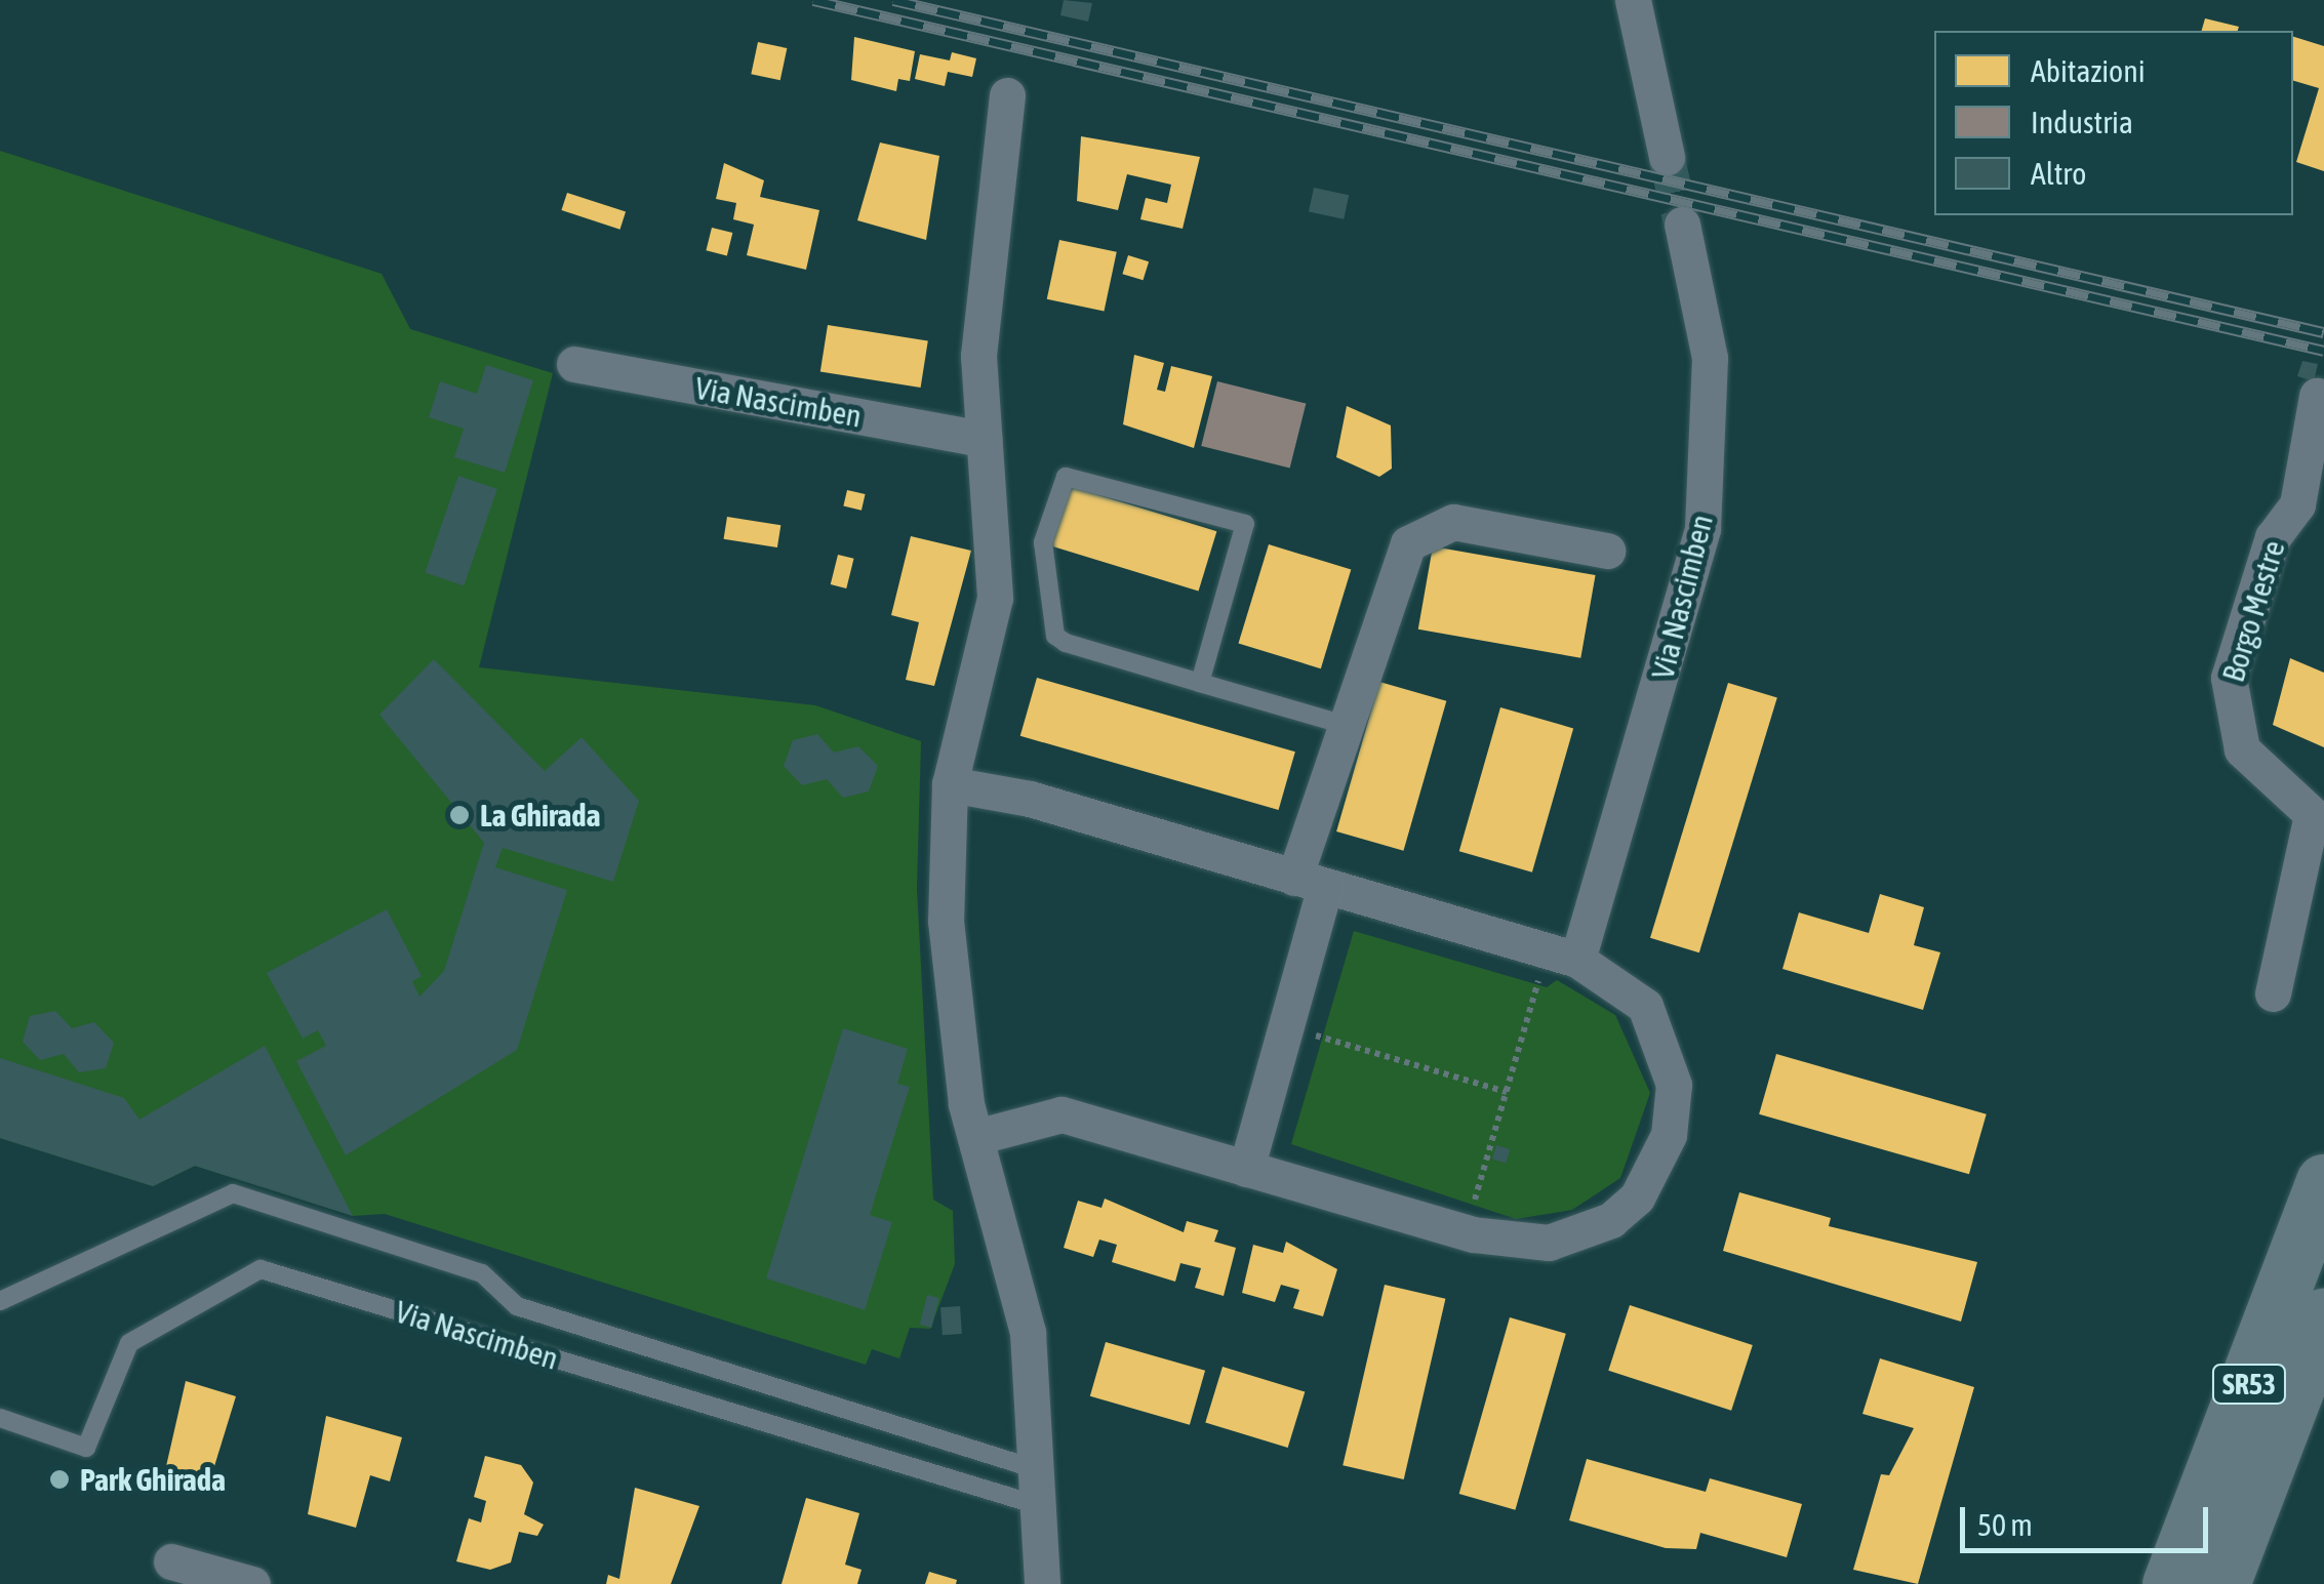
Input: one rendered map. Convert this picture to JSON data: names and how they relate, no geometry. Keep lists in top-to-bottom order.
{
  "streets": {
    "highway": ["SR53"],
    "street": ["Via Nascimben", "Borgo Mestre"]
  },
  "places": ["La Ghirada", "Park Ghirada"],
  "legend": ["Abitazioni", "Industria", "Altro"],
  "scale_bar": "50 m"
}
